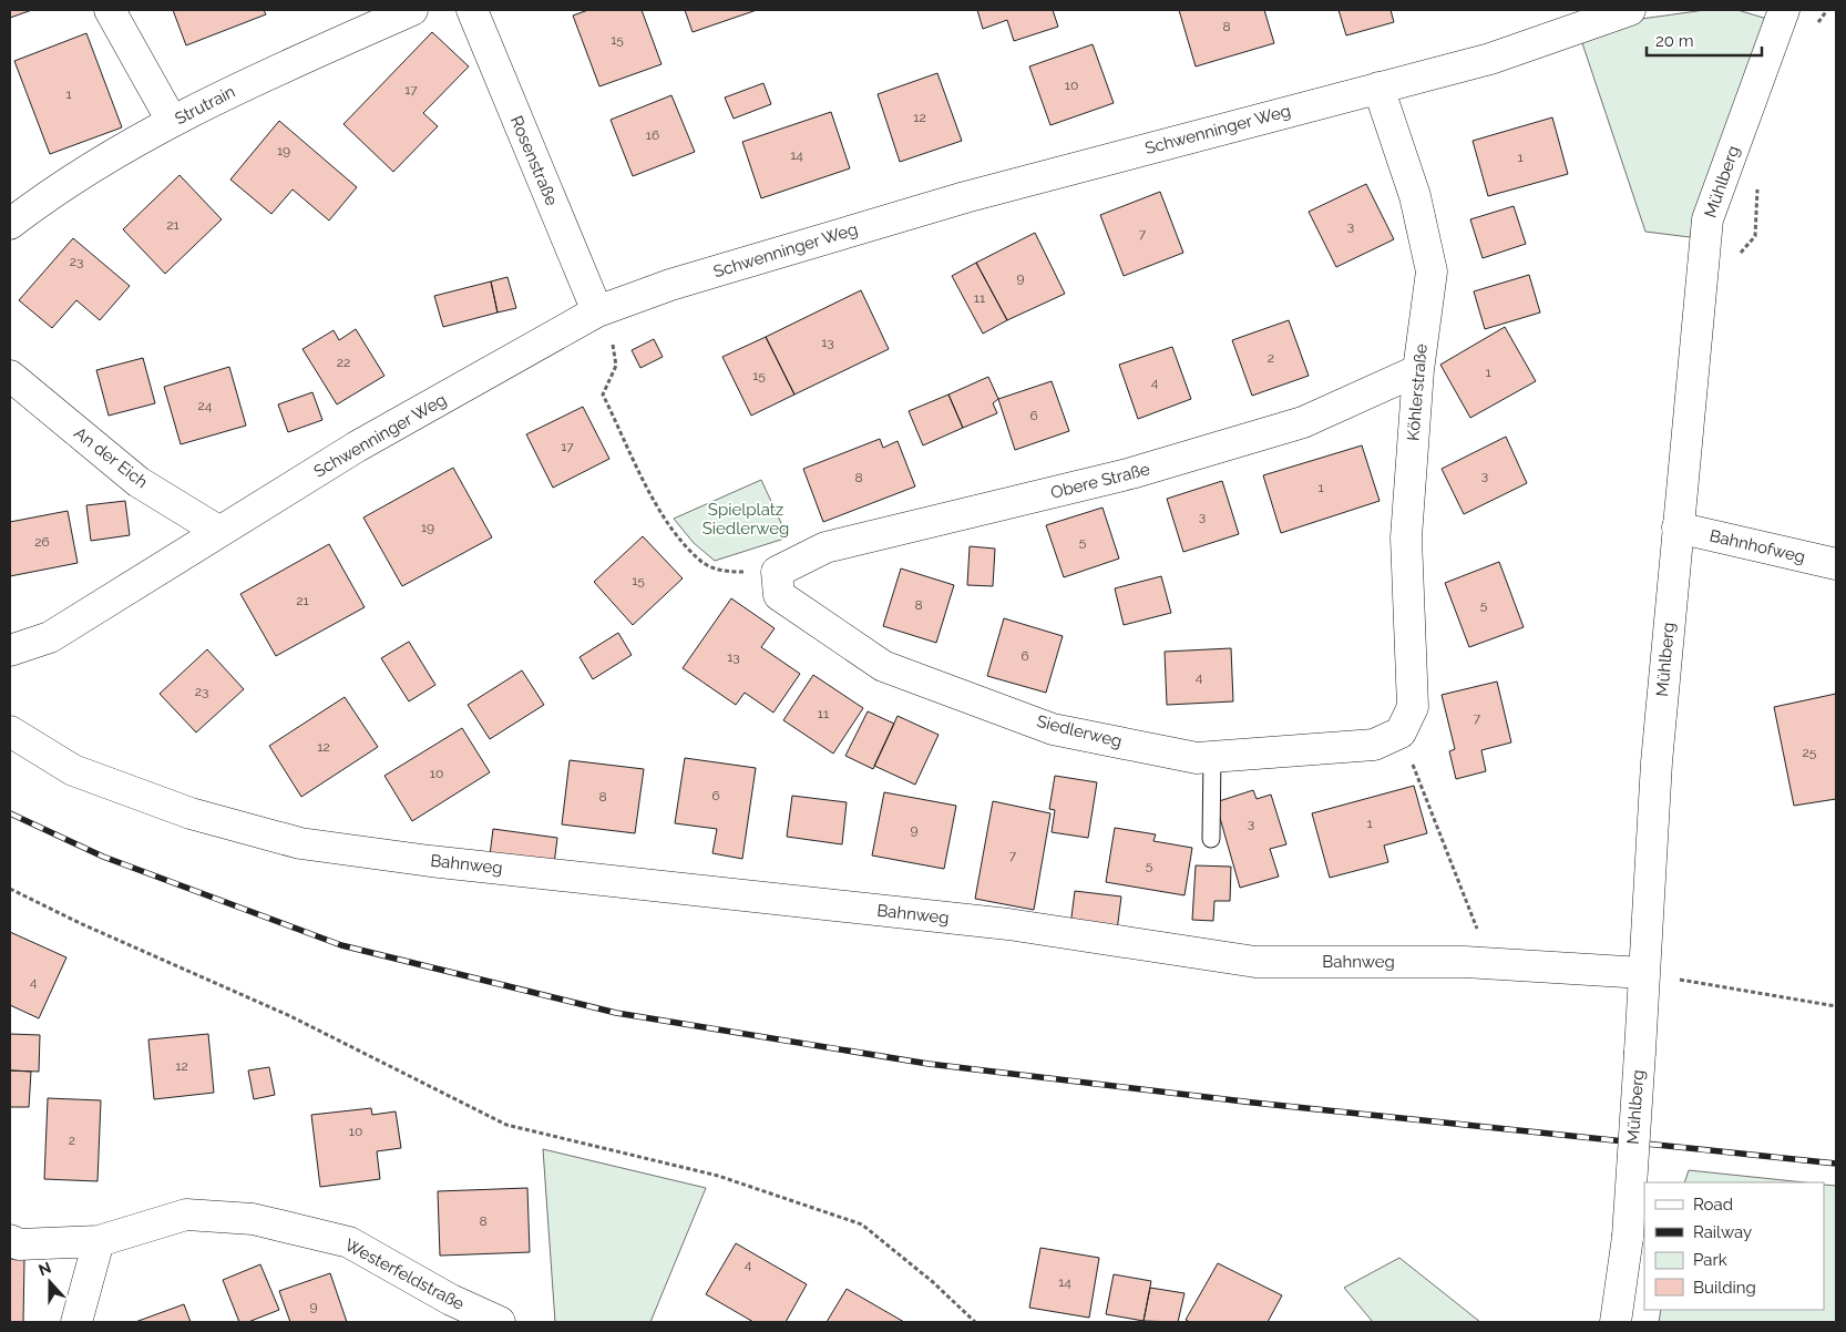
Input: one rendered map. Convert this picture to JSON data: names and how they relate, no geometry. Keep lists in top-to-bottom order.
{
  "streets": {
    "street": [
      "Strutrain",
      "Schwenninger Weg",
      "Rosenstraße",
      "Mühlberg",
      "Köhlerstraße",
      "An der Eich",
      "Obere Straße",
      "Bahnhofweg",
      "Siedlerweg",
      "Bahnweg",
      "Westerfeldstraße"
    ]
  },
  "crossings": [
    ["Schwenninger Weg", "Rosenstraße"],
    ["Schwenninger Weg", "Köhlerstraße"],
    ["Schwenninger Weg", "An der Eich"],
    ["Mühlberg", "Bahnhofweg"],
    ["Mühlberg", "Bahnweg"],
    ["Köhlerstraße", "Obere Straße"],
    ["Köhlerstraße", "Siedlerweg"],
    ["Obere Straße", "Siedlerweg"]
  ],
  "parks": ["Spielplatz Siedlerweg"],
  "house_numbers": [
    "8",
    "15",
    "10",
    "17",
    "1",
    "12",
    "16",
    "19",
    "14",
    "1",
    "21",
    "3",
    "7",
    "23",
    "9",
    "11",
    "13",
    "2",
    "22",
    "1",
    "15",
    "4",
    "24",
    "6",
    "17",
    "3",
    "8",
    "1",
    "3",
    "19",
    "26",
    "5",
    "15",
    "21",
    "8",
    "5",
    "6",
    "13",
    "4",
    "23",
    "11",
    "7",
    "12",
    "25",
    "10",
    "6",
    "8",
    "3",
    "1",
    "9",
    "7",
    "5",
    "4",
    "12",
    "10",
    "2",
    "8",
    "4",
    "14",
    "9"
  ],
  "legend": [
    "Road",
    "Railway",
    "Park",
    "Building"
  ],
  "scale_bar": "20 m",
  "north": "top"
}
